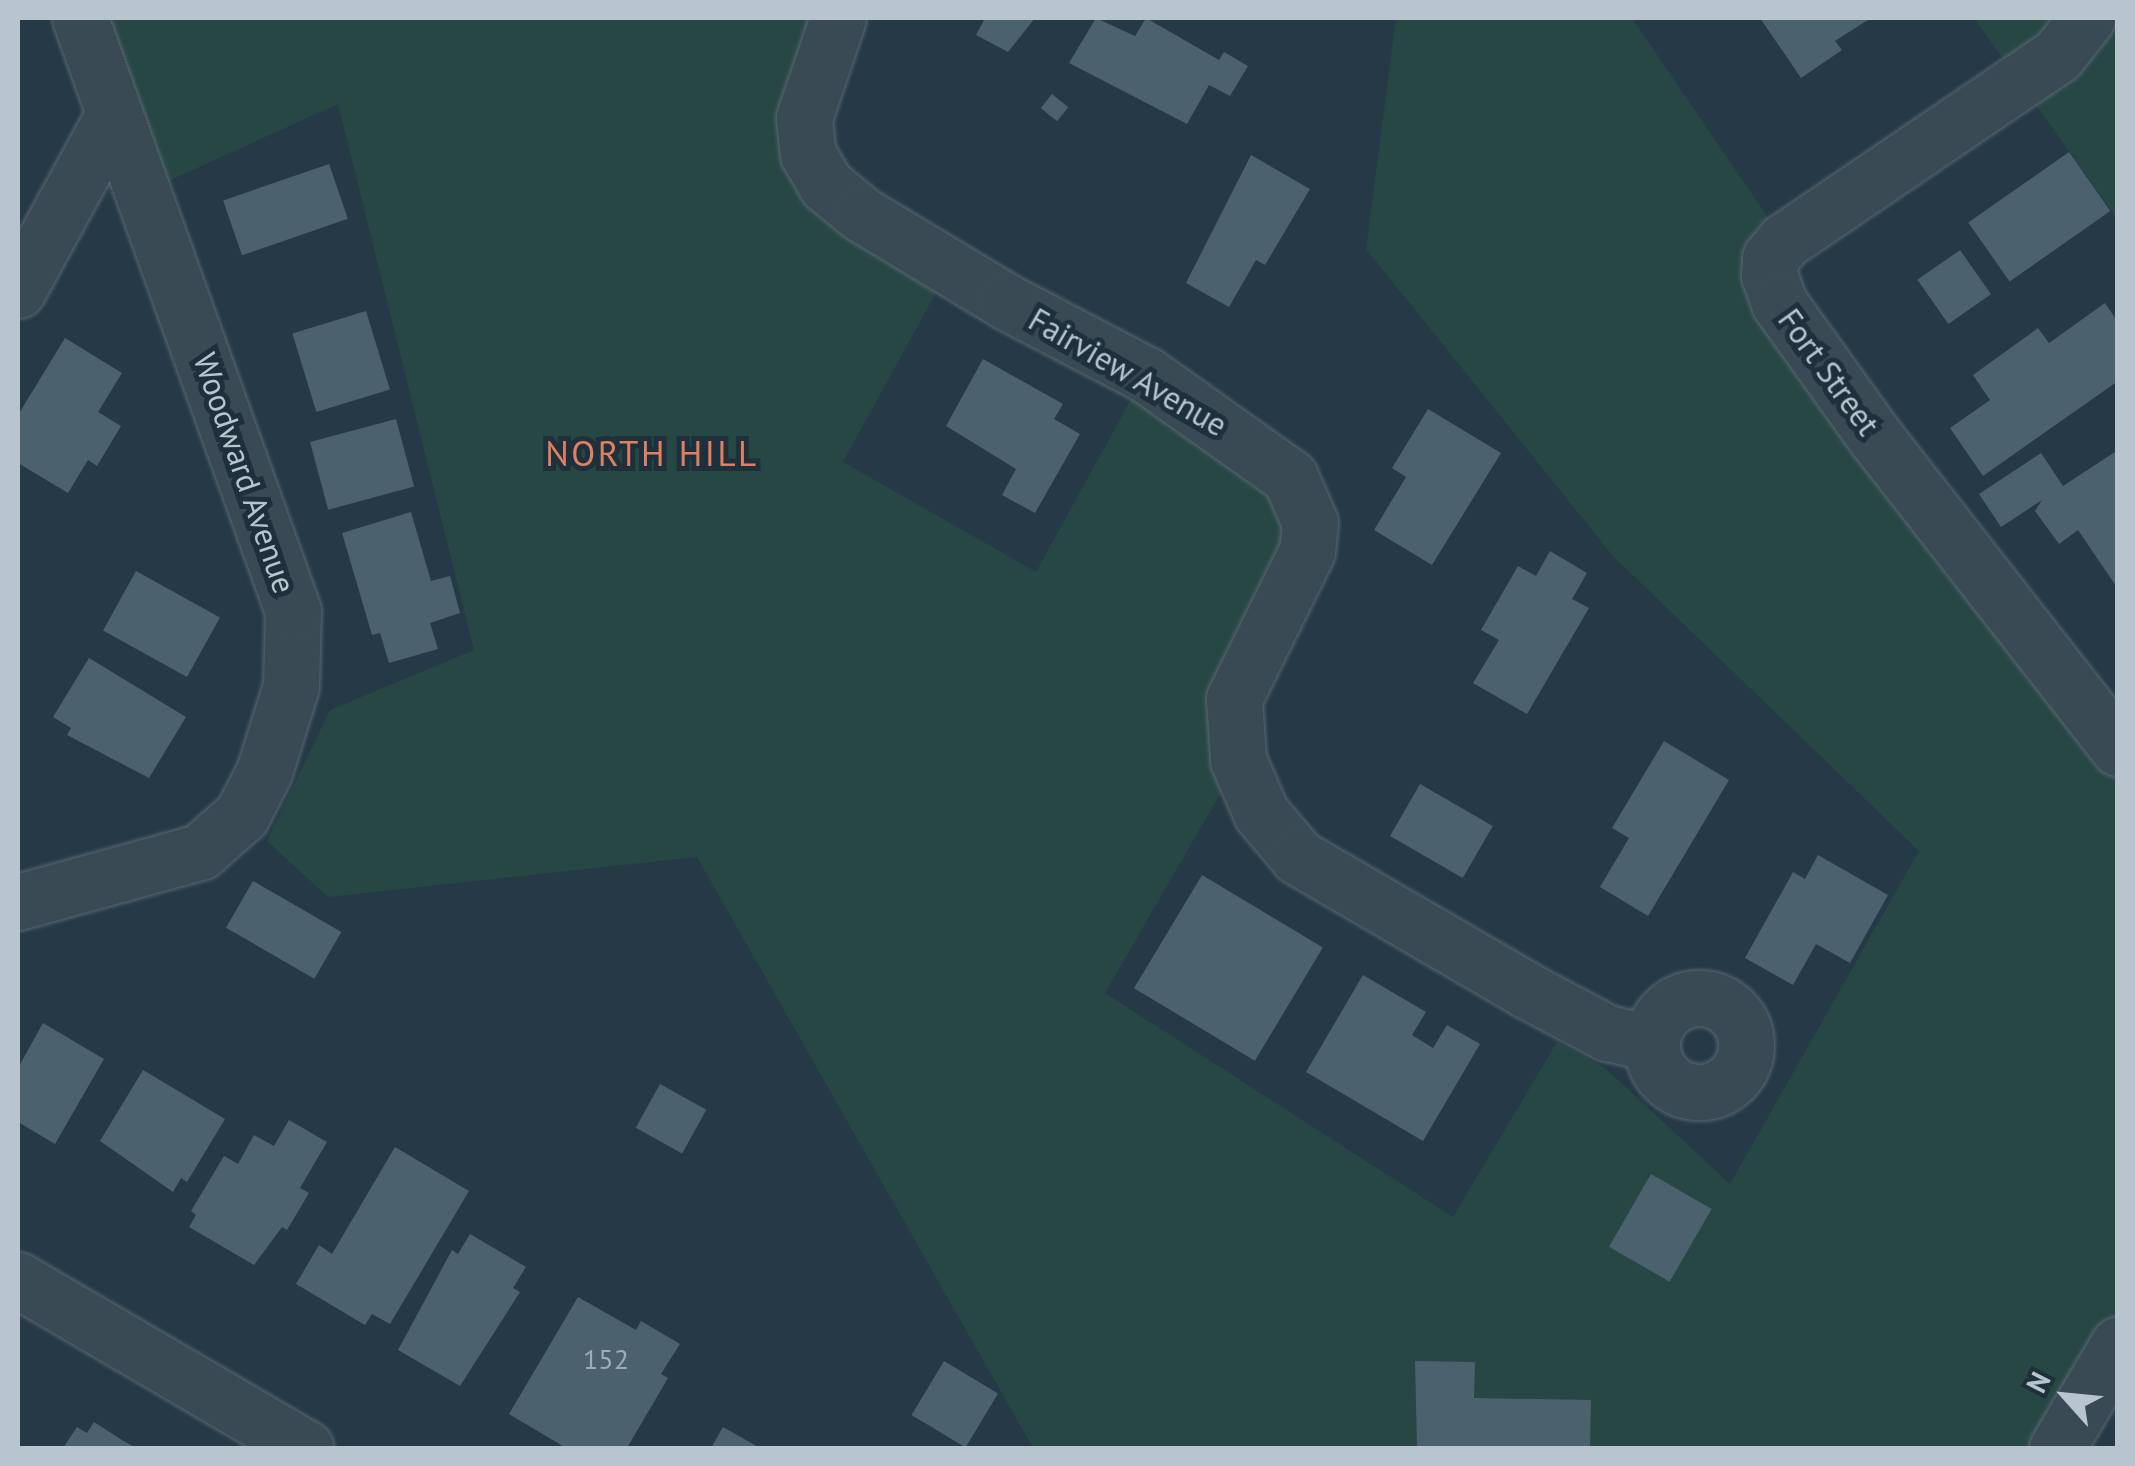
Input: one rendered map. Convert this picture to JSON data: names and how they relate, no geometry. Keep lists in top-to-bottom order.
{
  "streets": {
    "street": ["Fairview Avenue", "Fort Street", "Woodward Avenue"]
  },
  "districts": ["NORTH HILL"],
  "house_numbers": ["152"],
  "north": "top left"
}
